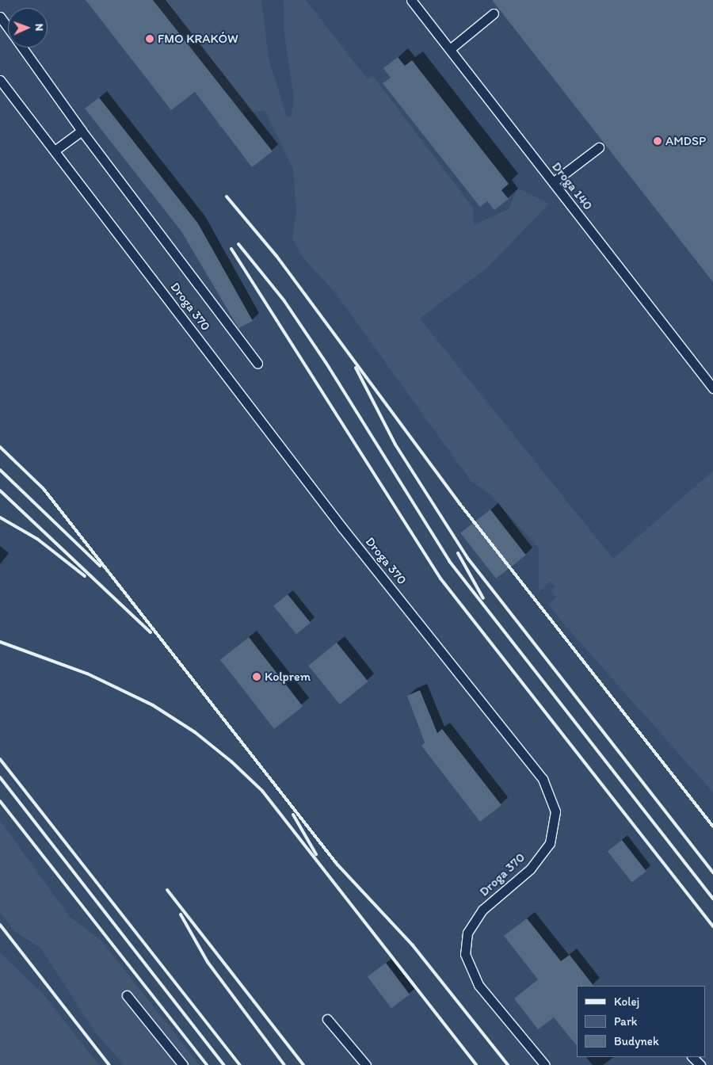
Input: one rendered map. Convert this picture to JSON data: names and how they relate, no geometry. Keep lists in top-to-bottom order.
{
  "streets": {
    "lane": ["Droga 140", "Droga 370"]
  },
  "places": ["FMO KRAKÓW", "AMDSP", "Kolprem"],
  "legend": ["Kolej", "Park", "Budynek"],
  "north": "right"
}
